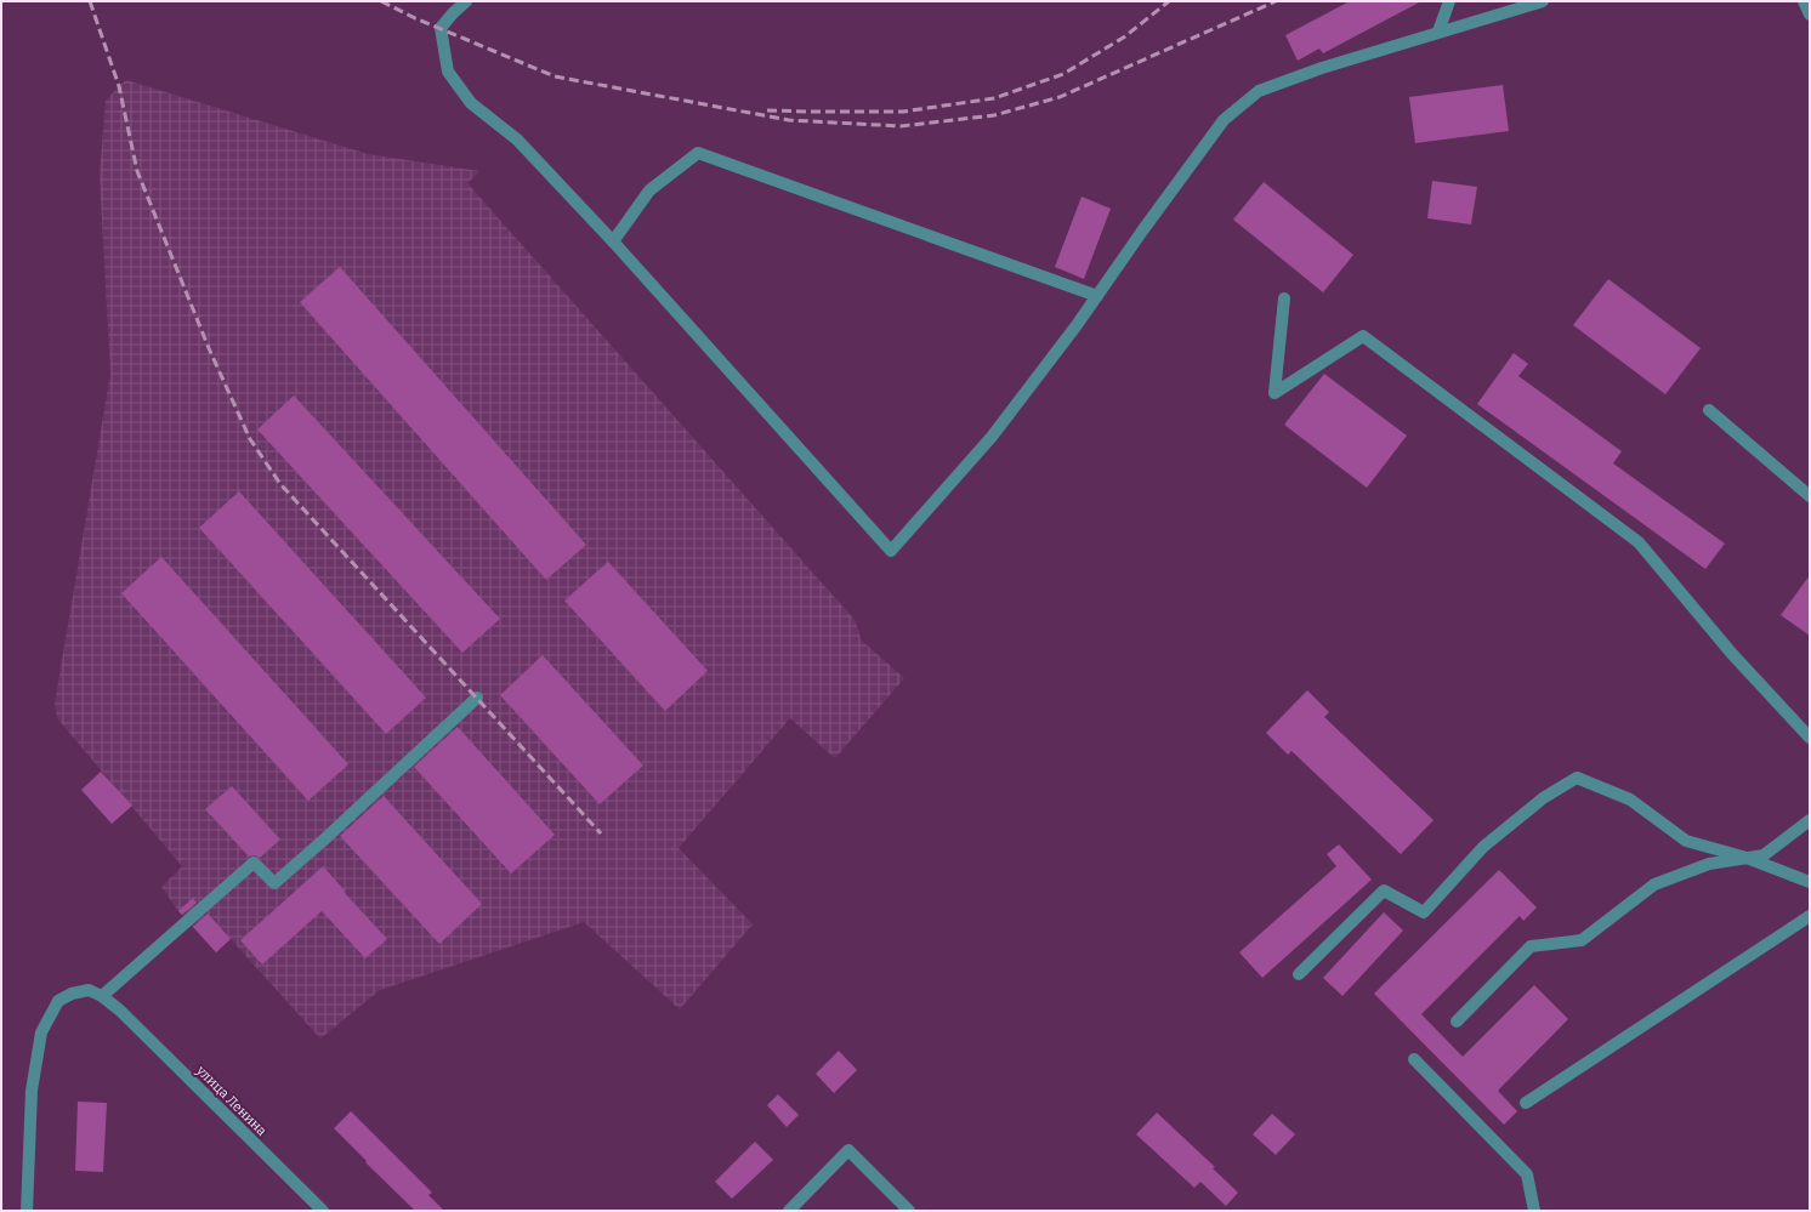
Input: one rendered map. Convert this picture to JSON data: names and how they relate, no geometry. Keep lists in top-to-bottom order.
{
  "streets": {
    "street": ["улица Ленина"]
  }
}
